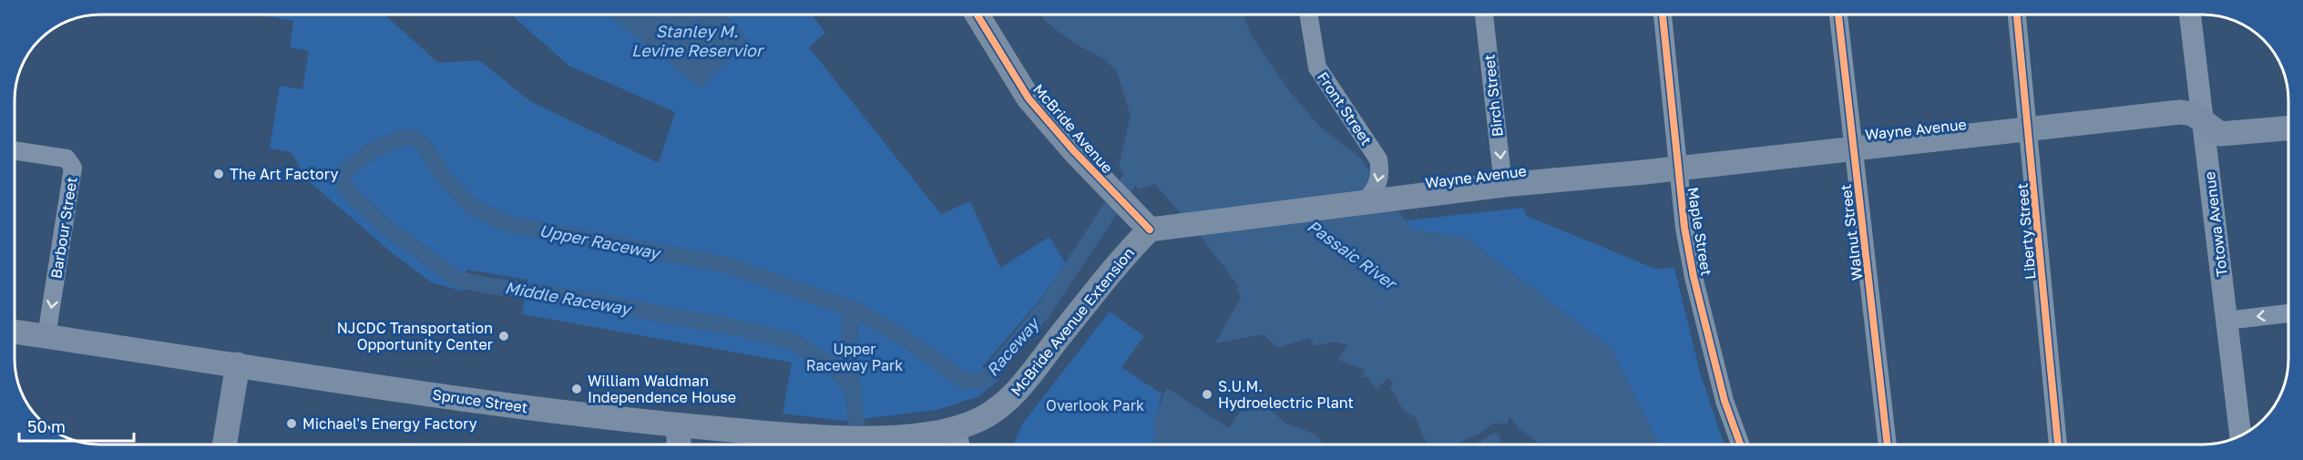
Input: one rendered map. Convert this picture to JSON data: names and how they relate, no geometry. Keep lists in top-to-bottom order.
{
  "streets": {
    "main road": [
      "McBride Avenue",
      "Wayne Avenue",
      "McBride Avenue Extension",
      "Spruce Street"
    ],
    "street": [
      "Birch Street",
      "Front Street",
      "Totowa Avenue",
      "Barbour Street",
      "Maple Street",
      "Liberty Street",
      "Walnut Street"
    ]
  },
  "crossings": [
    ["Birch Street", "Wayne Avenue"],
    ["Front Street", "Wayne Avenue"],
    ["McBride Avenue", "Wayne Avenue"],
    ["McBride Avenue", "McBride Avenue Extension"],
    ["Wayne Avenue", "Totowa Avenue"],
    ["Wayne Avenue", "Maple Street"],
    ["Wayne Avenue", "Liberty Street"],
    ["Wayne Avenue", "Walnut Street"],
    ["Wayne Avenue", "McBride Avenue Extension"],
    ["Barbour Street", "Spruce Street"],
    ["McBride Avenue Extension", "Spruce Street"]
  ],
  "one_way": ["Birch Street", "Front Street", "Barbour Street"],
  "water": [
    "Stanley M. Levine Reservior",
    "Upper Raceway",
    "Passaic River",
    "Middle Raceway",
    "Raceway"
  ],
  "parks": ["Upper Raceway Park", "Overlook Park"],
  "places": [
    "The Art Factory",
    "NJCDC Transportation Opportunity Center",
    "William Waldman Independence House",
    "S.U.M. Hydroelectric Plant",
    "Michael's Energy Factory"
  ],
  "scale_bar": "50 m"
}
